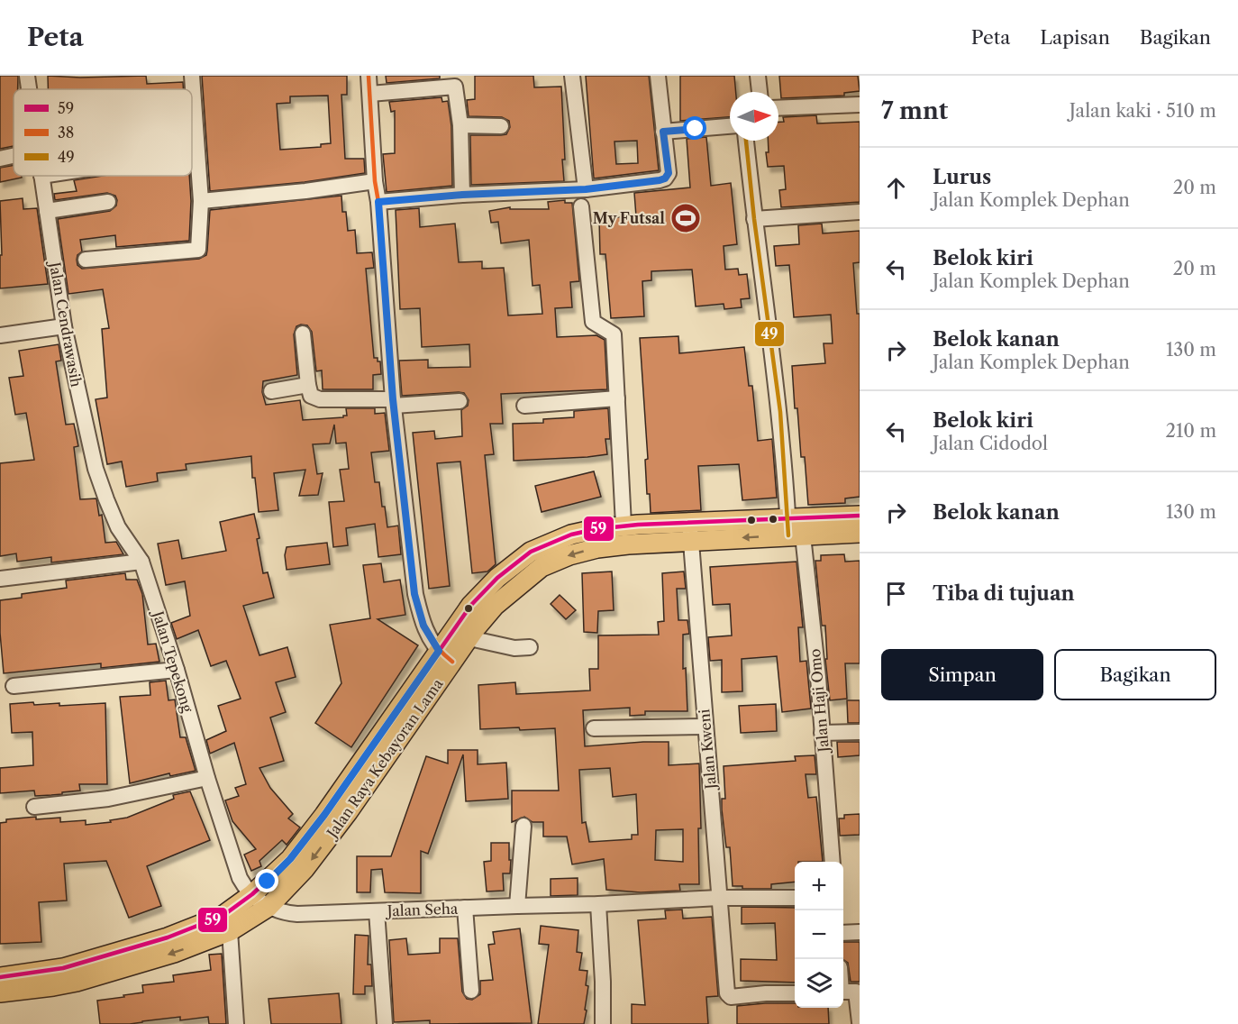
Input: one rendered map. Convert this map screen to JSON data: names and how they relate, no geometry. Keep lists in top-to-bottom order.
{
  "streets": {
    "main road": ["Jalan Raya Kebayoran Lama"],
    "street": [
      "Jalan Cendrawasih",
      "Jalan Tepekong",
      "Jalan Haji Omo",
      "Jalan Kweni",
      "Jalan Seha"
    ]
  },
  "crossings": [
    ["Jalan Cendrawasih", "Jalan Tepekong"],
    ["Jalan Tepekong", "Jalan Raya Kebayoran Lama"],
    ["Jalan Tepekong", "Jalan Seha"],
    ["Jalan Haji Omo", "Jalan Raya Kebayoran Lama"],
    ["Jalan Kweni", "Jalan Raya Kebayoran Lama"],
    ["Jalan Kweni", "Jalan Seha"],
    ["Jalan Raya Kebayoran Lama", "Jalan Seha"]
  ],
  "places": {
    "sports": ["My Futsal"]
  },
  "lines": ["transit line 38", "transit line 49", "transit line 59"],
  "legend": ["59", "38", "49"],
  "north": "right",
  "page": {
    "header": "Peta",
    "nav": ["Peta", "Lapisan", "Bagikan"],
    "heading": ["7 mnt", "Jalan kaki · 510 m"],
    "list": [
      ["Lurus", "Jalan Komplek Dephan", "20 m"],
      ["Belok kiri", "Jalan Komplek Dephan", "20 m"],
      ["Belok kanan", "Jalan Komplek Dephan", "130 m"],
      ["Belok kiri", "Jalan Cidodol", "210 m"],
      ["Belok kanan", "130 m"],
      "Tiba di tujuan"
    ],
    "buttons": ["Simpan", "Bagikan"],
    "map_buttons": ["+", "−"]
  }
}
